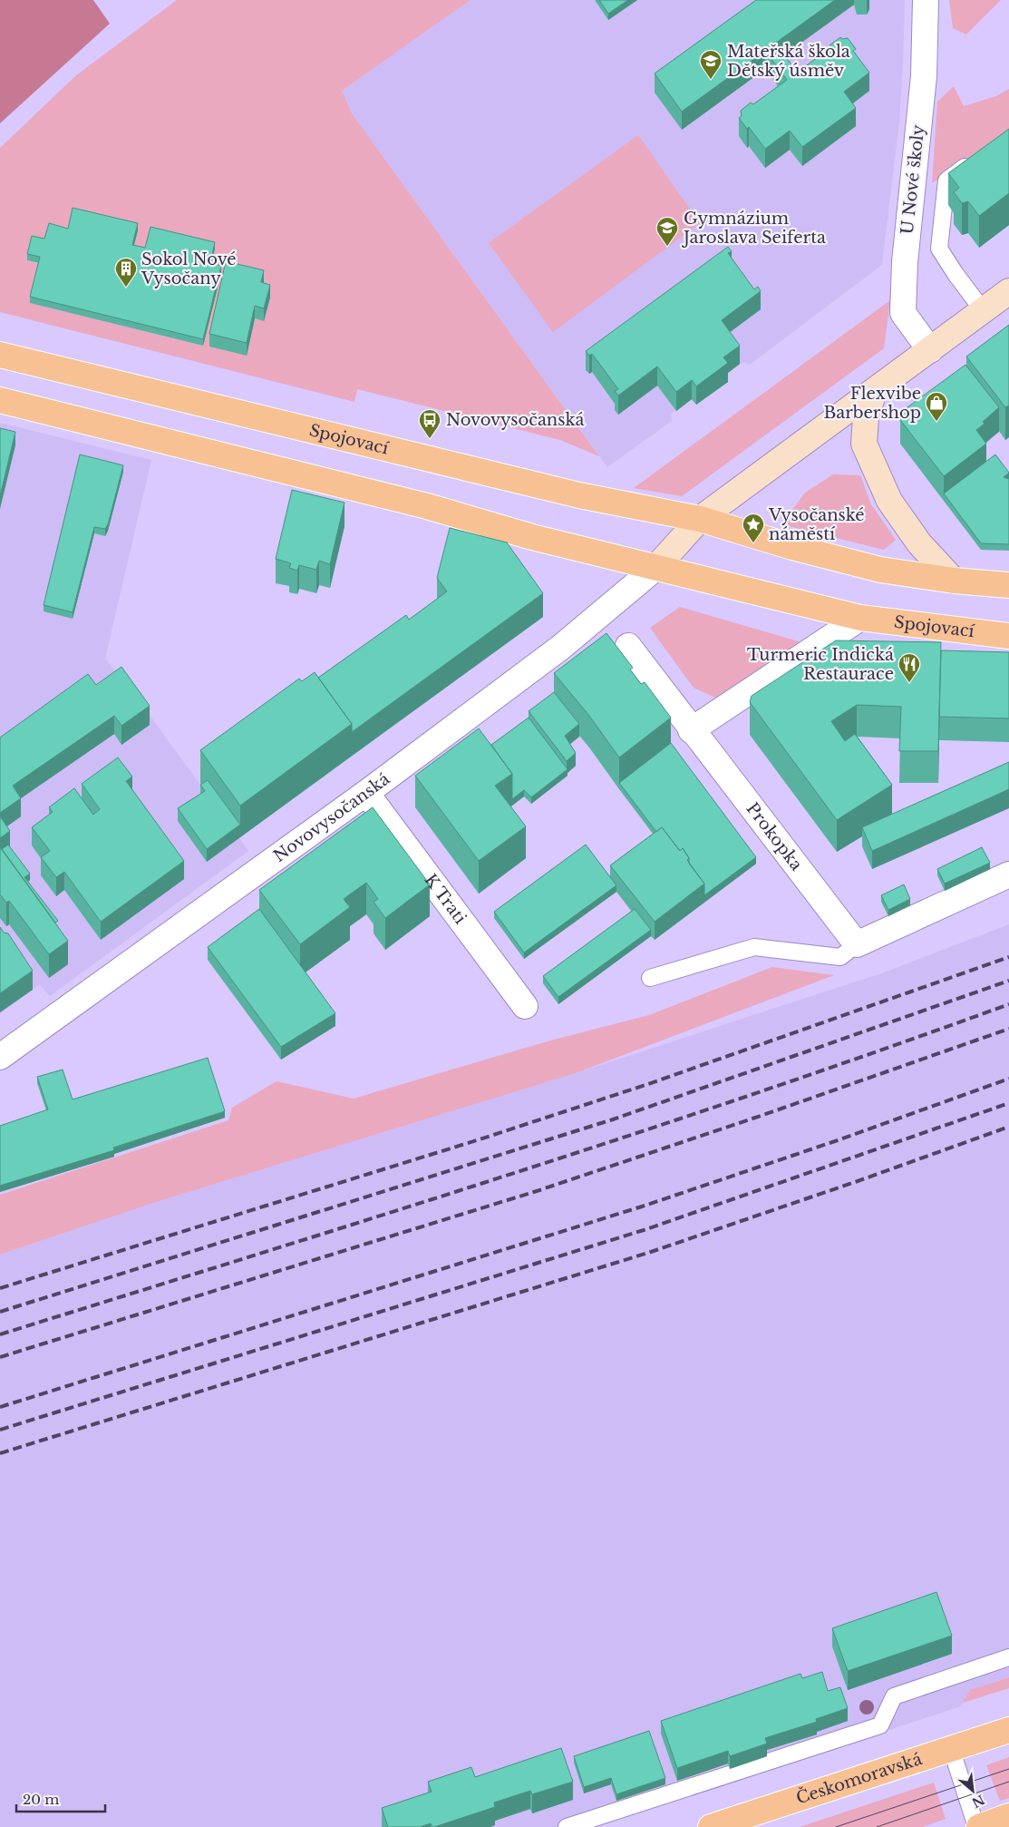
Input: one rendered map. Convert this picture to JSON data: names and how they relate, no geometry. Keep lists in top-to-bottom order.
{
  "streets": {
    "main road": ["Spojovací", "Českomoravská"],
    "street": [
      "U Nové školy",
      "Novovysočanská",
      "Prokopka",
      "K Trati"
    ]
  },
  "crossings": [
    ["Novovysočanská", "K Trati"]
  ],
  "places": {
    "school or university": ["Mateřská škola Dětský úsměv", "Gymnázium Jaroslava Seiferta"],
    "building": ["Sokol Nové Vysočany"],
    "shop": ["Flexvibe Barbershop"],
    "bus stop": ["Novovysočanská"],
    "place": ["Vysočanské náměstí"],
    "restaurant": ["Turmeric Indická Restaurace"]
  },
  "scale_bar": "20 m",
  "north": "bottom right"
}
